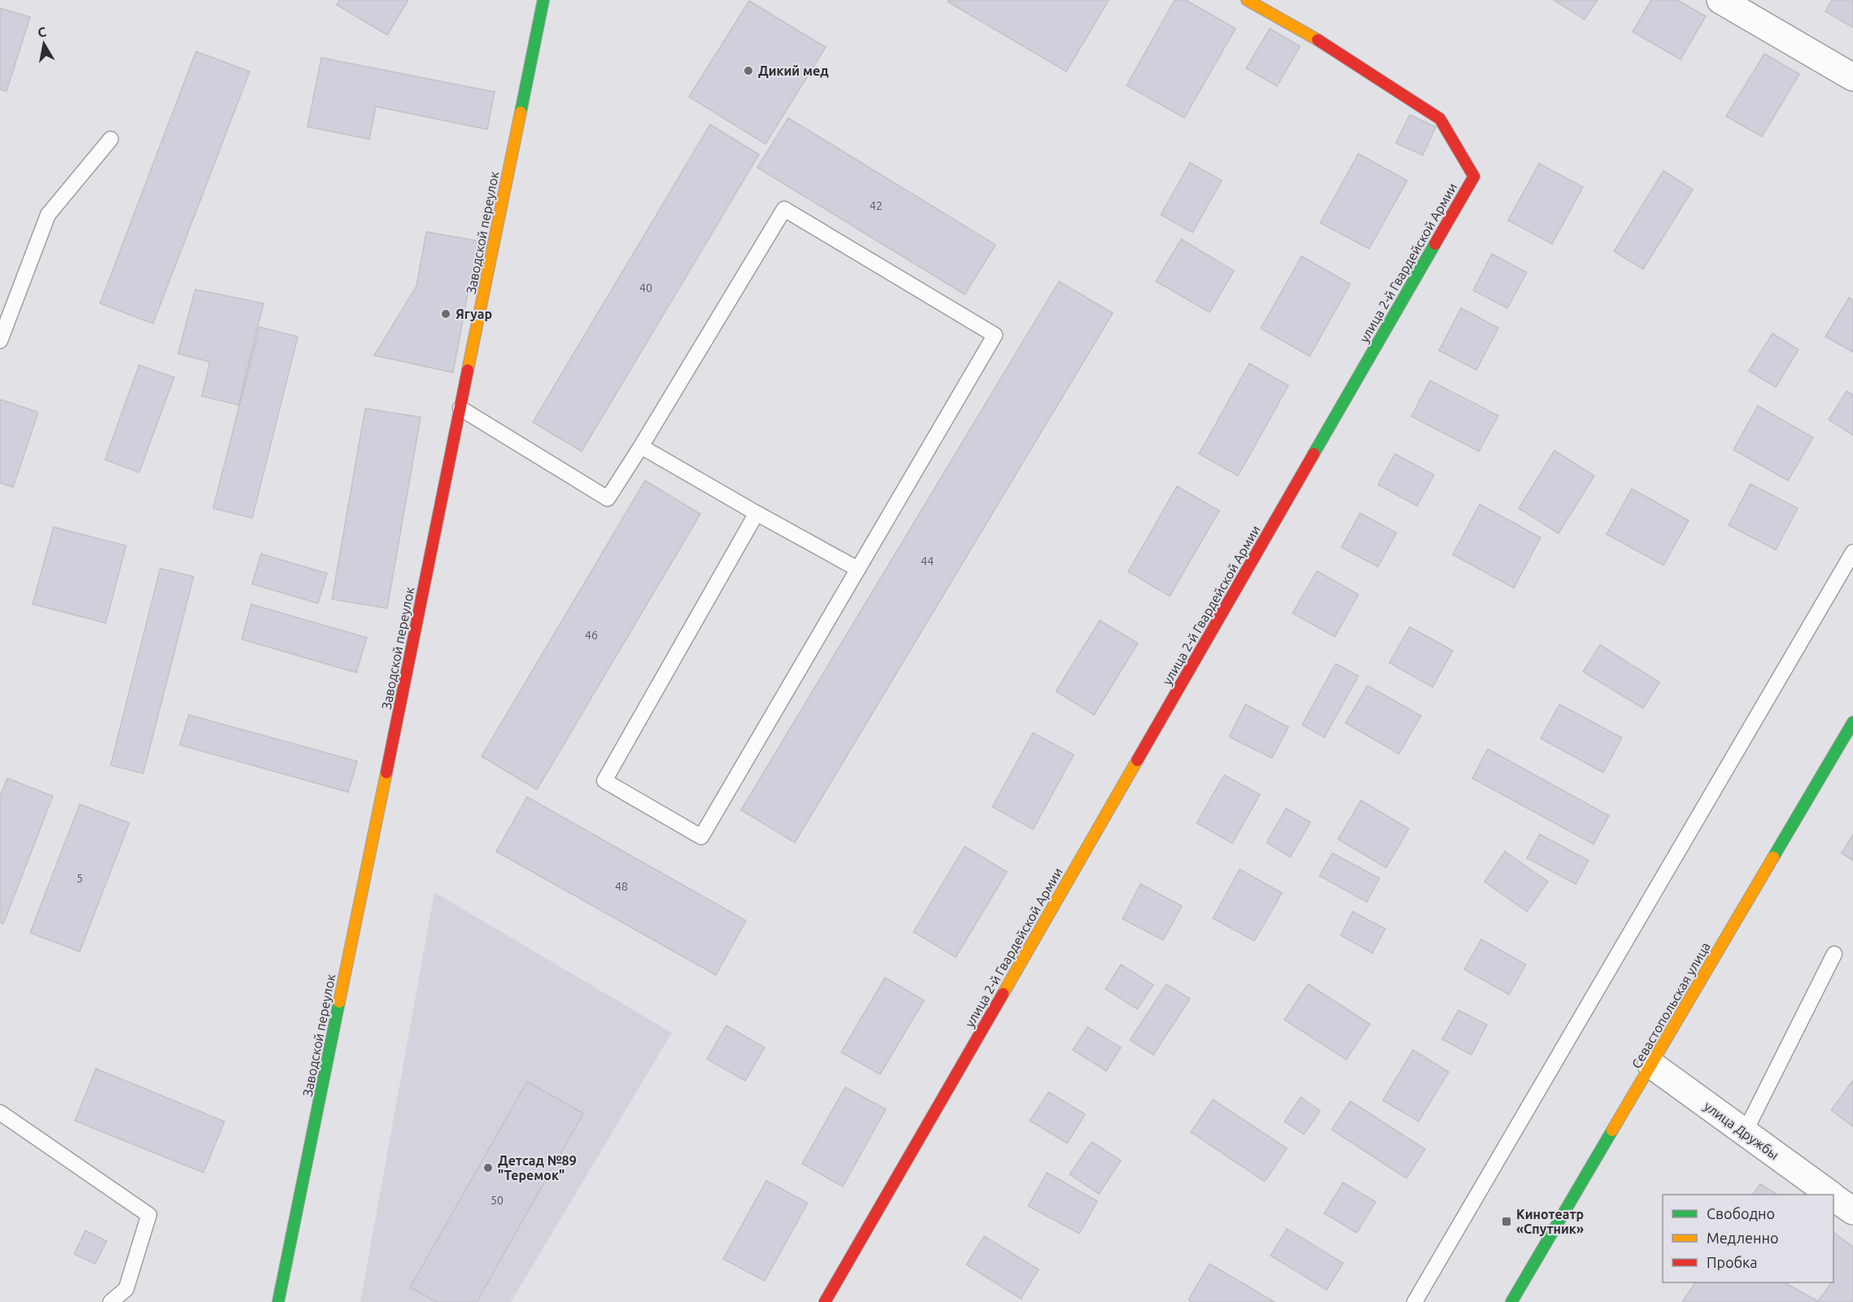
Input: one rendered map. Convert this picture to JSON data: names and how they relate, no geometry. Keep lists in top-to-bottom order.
{
  "streets": {
    "street": [
      "Заводской переулок",
      "улица 2-й Гвардейской Армии",
      "Севастопольская улица",
      "улица Дружбы"
    ]
  },
  "crossings": [
    ["Севастопольская улица", "улица Дружбы"]
  ],
  "places": {
    "other": ["Дикий мед", "Ягуар", "Детсад №89 \"Теремок\""],
    "transit": ["Кинотеатр «Спутник»"]
  },
  "house_numbers": [
    "42",
    "40",
    "44",
    "46",
    "5",
    "48",
    "50"
  ],
  "legend": ["Свободно", "Медленно", "Пробка"],
  "north": "top"
}
